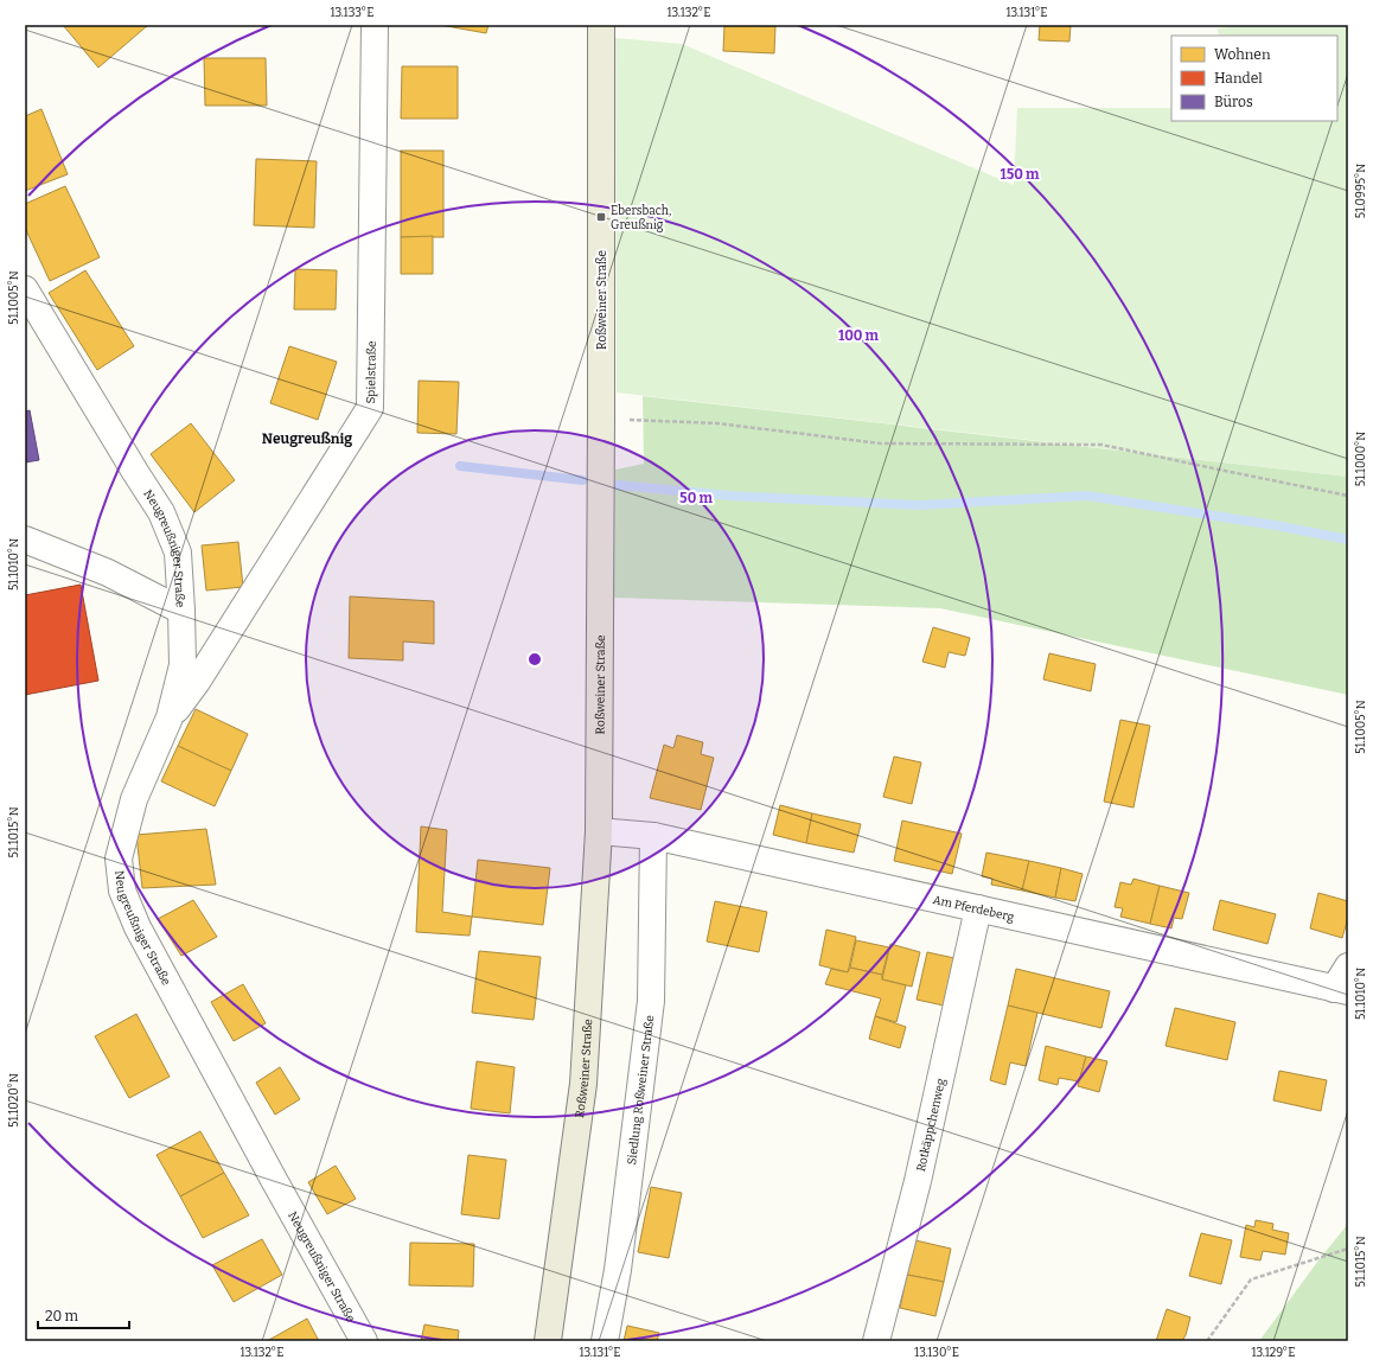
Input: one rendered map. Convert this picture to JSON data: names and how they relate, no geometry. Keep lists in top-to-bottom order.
{
  "streets": {
    "main road": ["Roßweiner Straße"],
    "street": [
      "Spielstraße",
      "Neugreußniger Straße",
      "Am Pferdeberg",
      "Siedlung Roßweiner Straße",
      "Rotkäppchenweg"
    ]
  },
  "crossings": [
    ["Roßweiner Straße", "Am Pferdeberg"],
    ["Spielstraße", "Neugreußniger Straße"],
    ["Am Pferdeberg", "Siedlung Roßweiner Straße"],
    ["Am Pferdeberg", "Rotkäppchenweg"]
  ],
  "districts": ["Neugreußnig"],
  "places": {
    "transit": ["Ebersbach, Greußnig"]
  },
  "legend": ["Wohnen", "Handel", "Büros"],
  "scale_bar": "20 m",
  "coordinates": [
    "13.133°E",
    "13.132°E",
    "13.131°E",
    "51.0995°N",
    "51.1005°N",
    "51.1000°N",
    "51.1010°N",
    "51.1015°N",
    "51.1020°N",
    "13.130°E",
    "13.129°E"
  ],
  "rings": ["150 m", "100 m", "50 m"]
}
